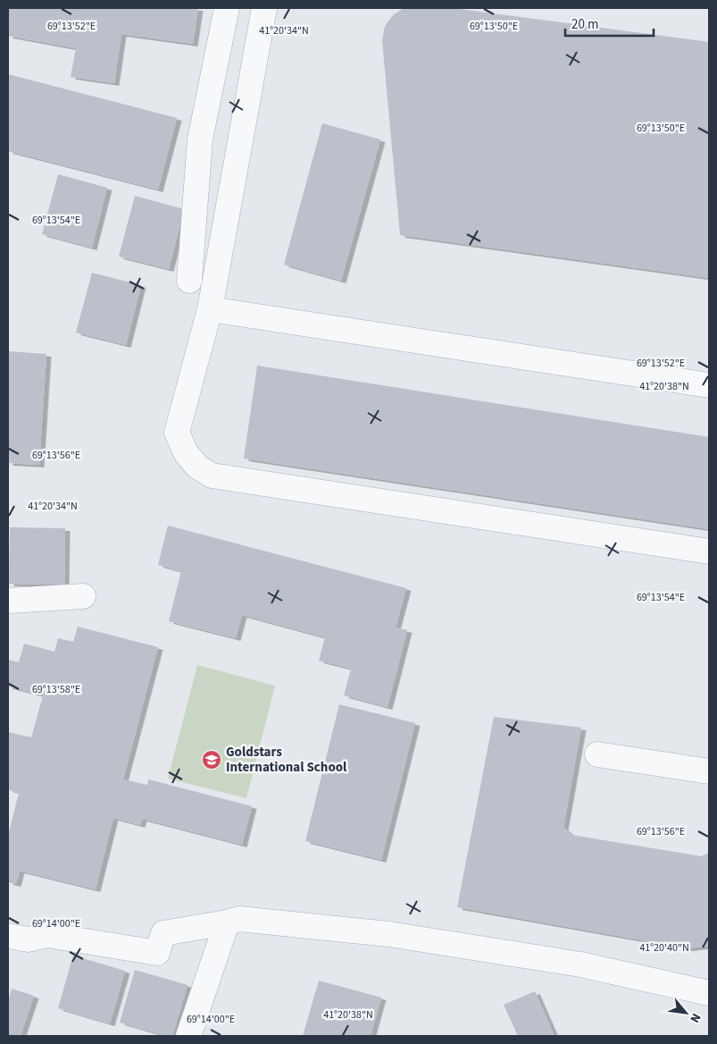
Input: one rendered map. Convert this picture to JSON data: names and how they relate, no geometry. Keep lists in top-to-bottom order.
{
  "places": {
    "school or university": ["Goldstars International School"]
  },
  "scale_bar": "20 m",
  "north": "bottom right",
  "coordinates": [
    "69°13'52\"E",
    "69°13'50\"E",
    "41°20'34\"N",
    "69°13'54\"E",
    "41°20'38\"N",
    "69°13'56\"E",
    "69°13'58\"E",
    "69°14'00\"E",
    "41°20'40\"N"
  ]
}
